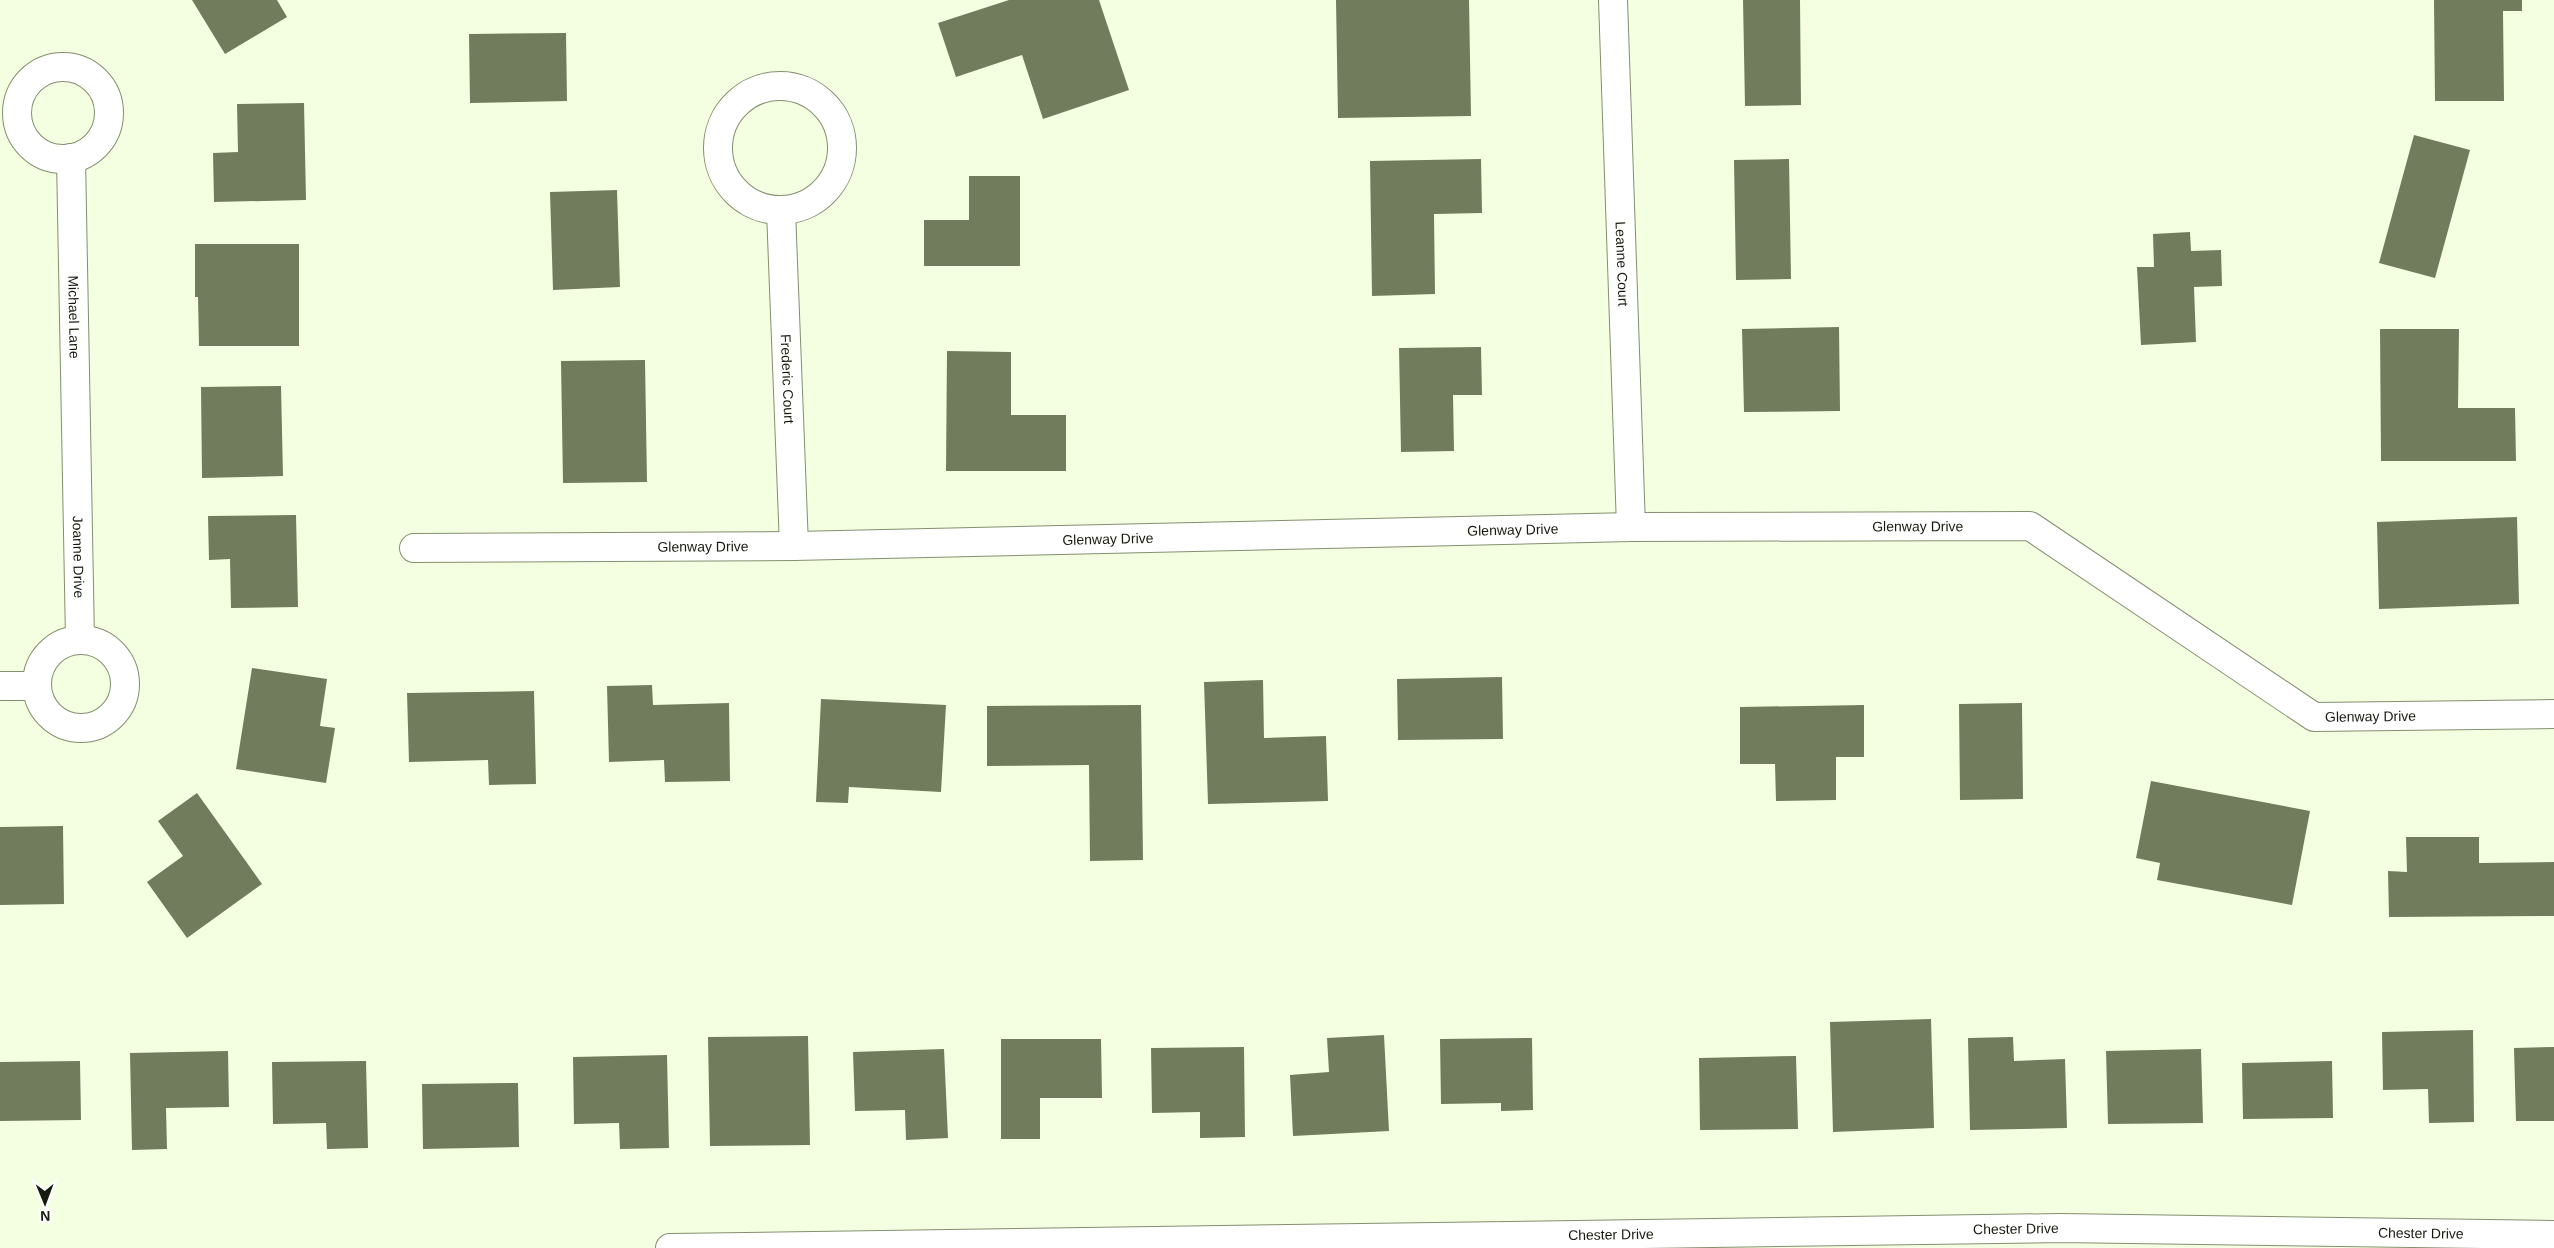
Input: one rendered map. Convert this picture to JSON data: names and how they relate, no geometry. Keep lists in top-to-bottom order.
{
  "streets": {
    "street": [
      "Leanne Court",
      "Michael Lane",
      "Frederic Court",
      "Glenway Drive",
      "Joanne Drive",
      "Chester Drive"
    ]
  },
  "crossings": [
    ["Leanne Court", "Glenway Drive"],
    ["Michael Lane", "Joanne Drive"],
    ["Frederic Court", "Glenway Drive"]
  ],
  "north": "bottom"
}
